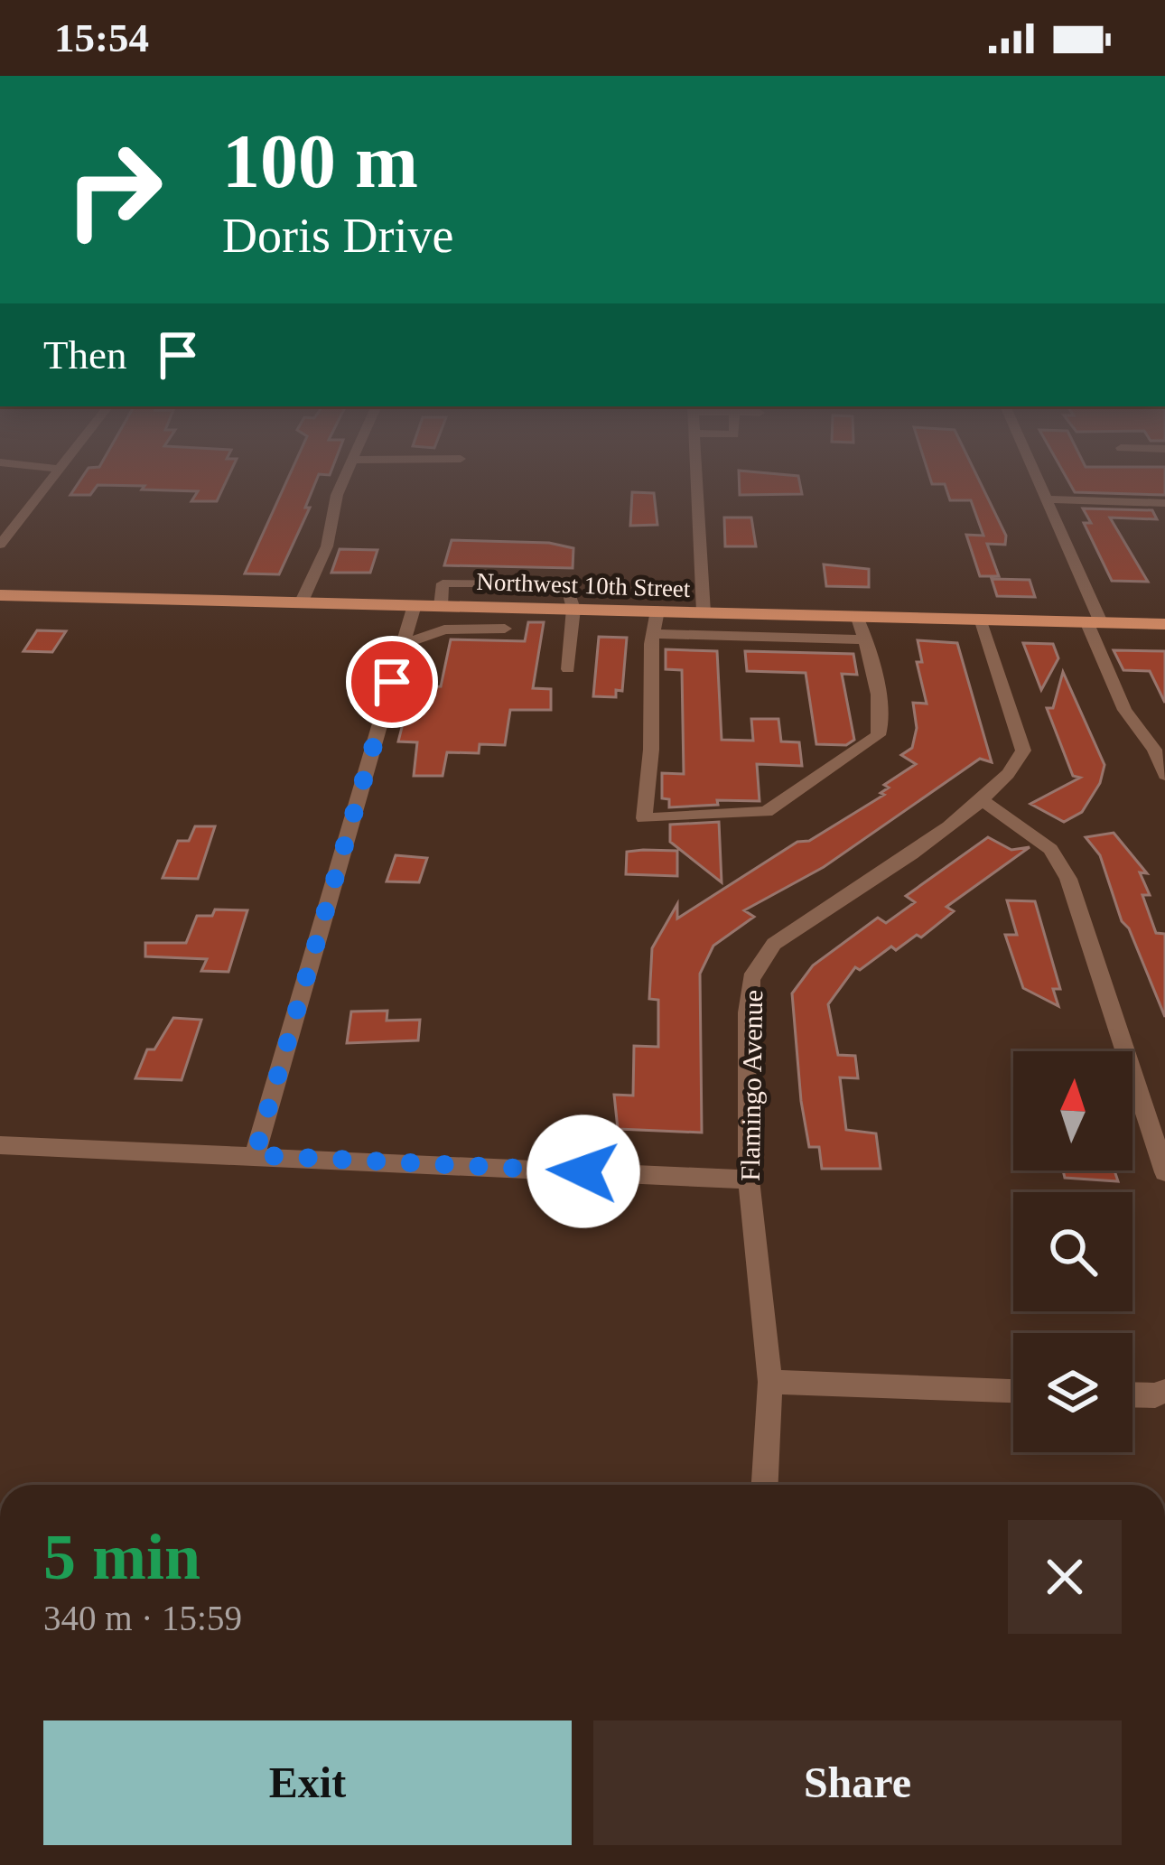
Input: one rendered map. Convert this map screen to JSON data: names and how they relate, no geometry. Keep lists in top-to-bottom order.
{
  "streets": {
    "main road": ["Northwest 10th Street"],
    "street": ["Flamingo Avenue"]
  },
  "crossings": [
    ["Northwest 10th Street", "Flamingo Avenue"]
  ],
  "north": "top",
  "page": {
    "status": "15:54",
    "turn": ["100 m", "Doris Drive"],
    "then": "Then",
    "heading": ["5 min", "340 m · 15:59"],
    "buttons": ["Exit", "Share"]
  }
}
